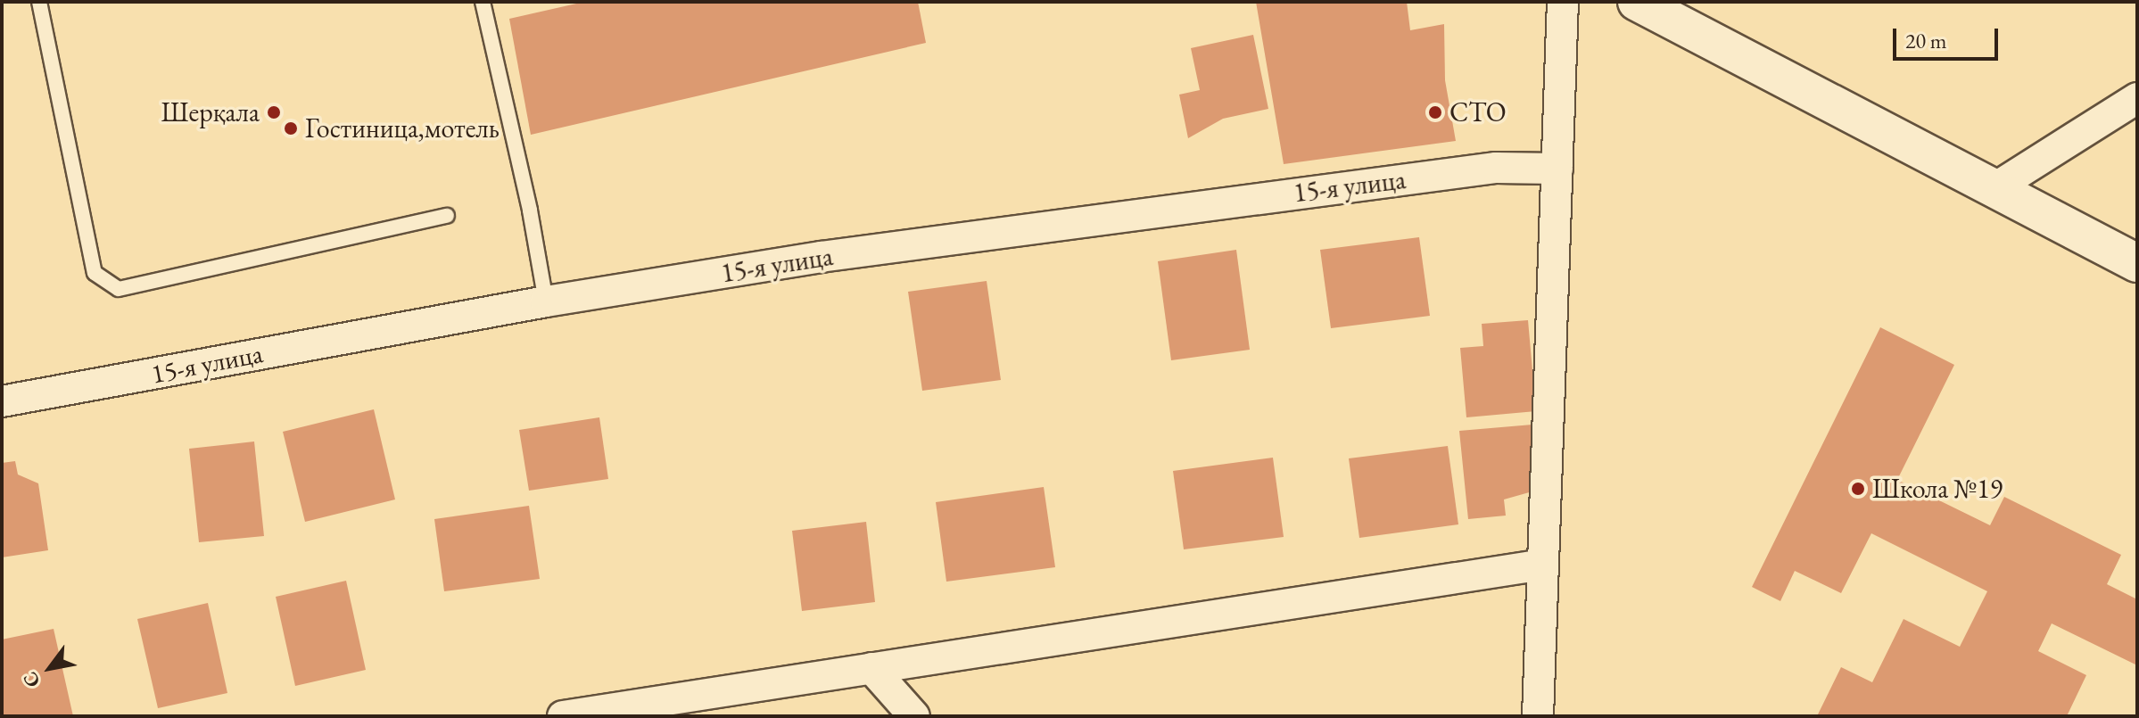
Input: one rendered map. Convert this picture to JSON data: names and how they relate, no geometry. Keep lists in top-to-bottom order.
{
  "streets": {
    "street": ["15-я улица"]
  },
  "places": [
    "Шерқала",
    "СТО",
    "Гостиница,мотель",
    "Школа №19"
  ],
  "scale_bar": "20 m",
  "north": "bottom left"
}
